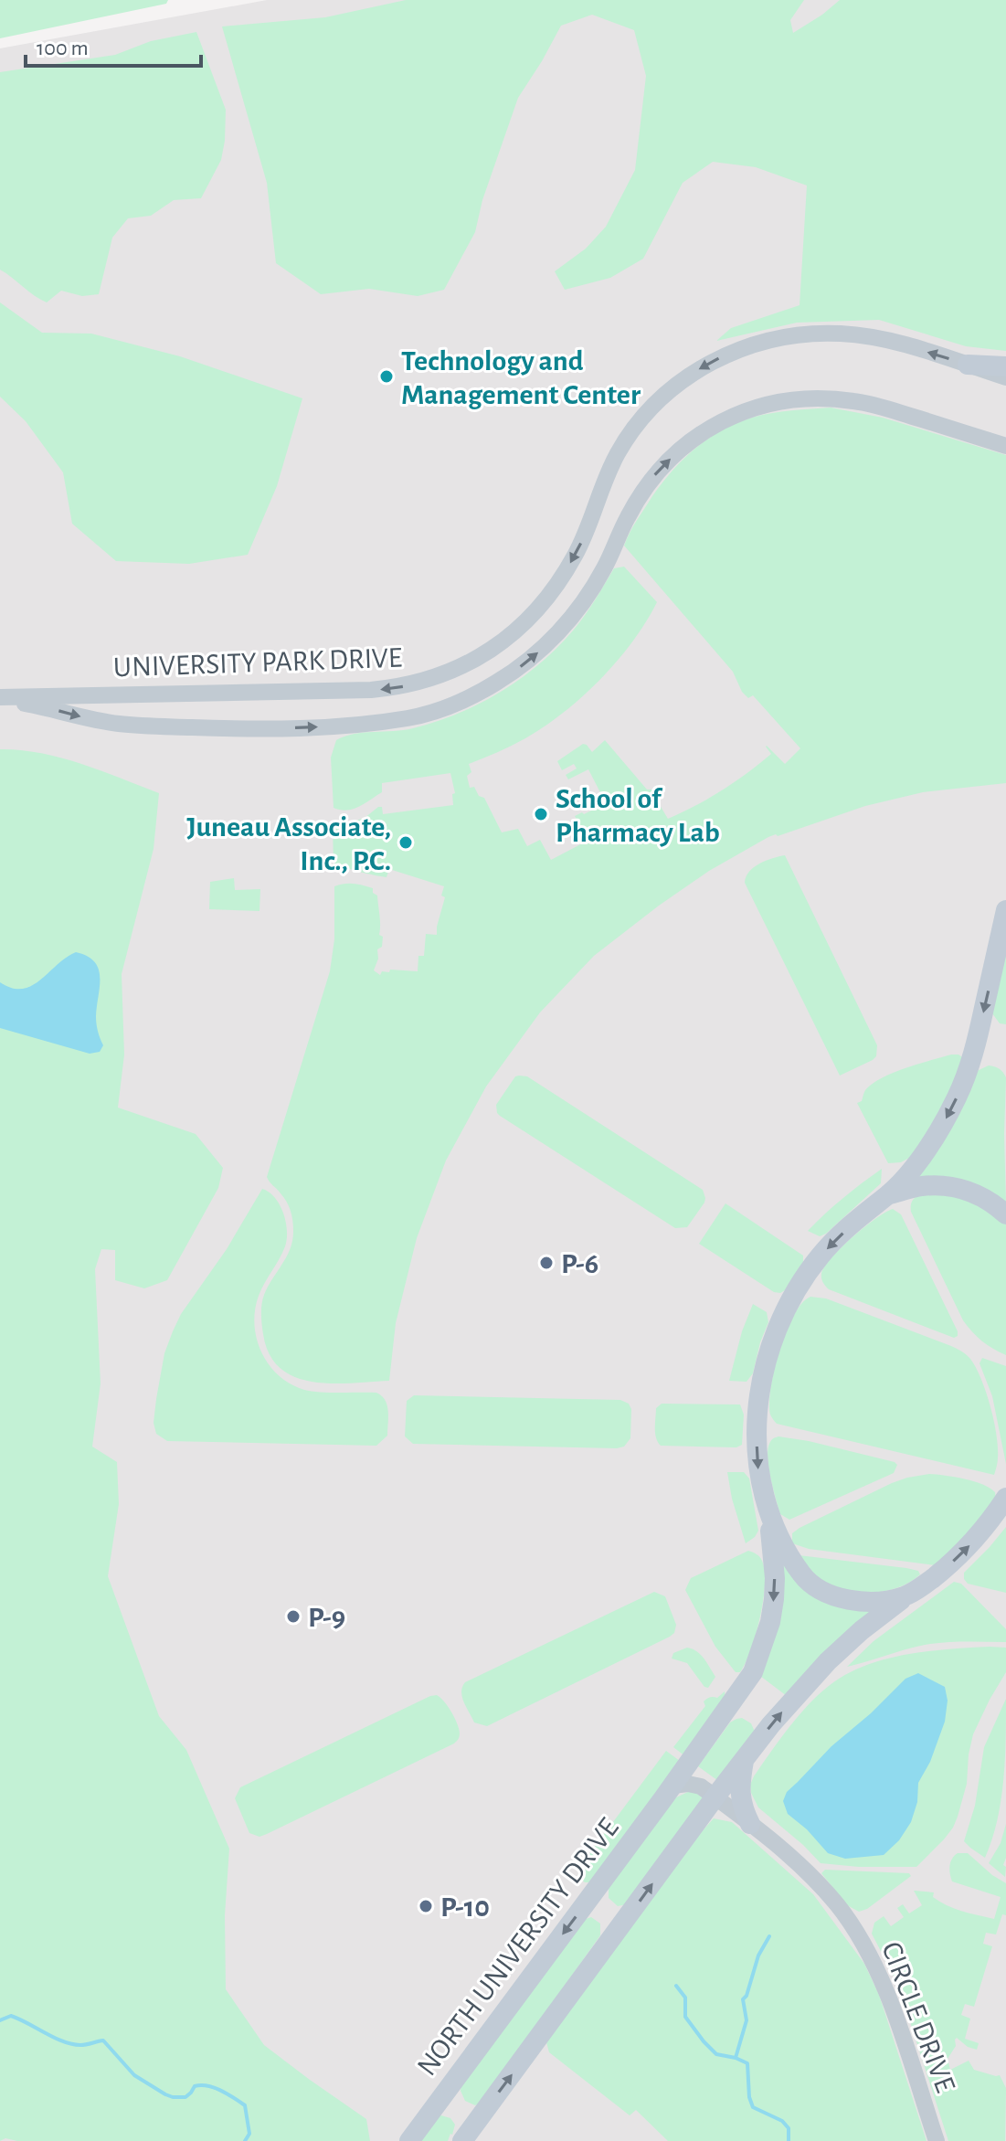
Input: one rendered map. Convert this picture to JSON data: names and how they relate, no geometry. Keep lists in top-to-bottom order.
{
  "streets": {
    "main road": ["NORTH UNIVERSITY DRIVE"],
    "street": ["UNIVERSITY PARK DRIVE", "CIRCLE DRIVE"]
  },
  "crossings": [
    ["NORTH UNIVERSITY DRIVE", "CIRCLE DRIVE"]
  ],
  "places": [
    "Technology and Management Center",
    "School of Pharmacy Lab",
    "Juneau Associate, Inc., P.C.",
    "P-6",
    "P-9",
    "P-10"
  ],
  "scale_bar": "100 m"
}
